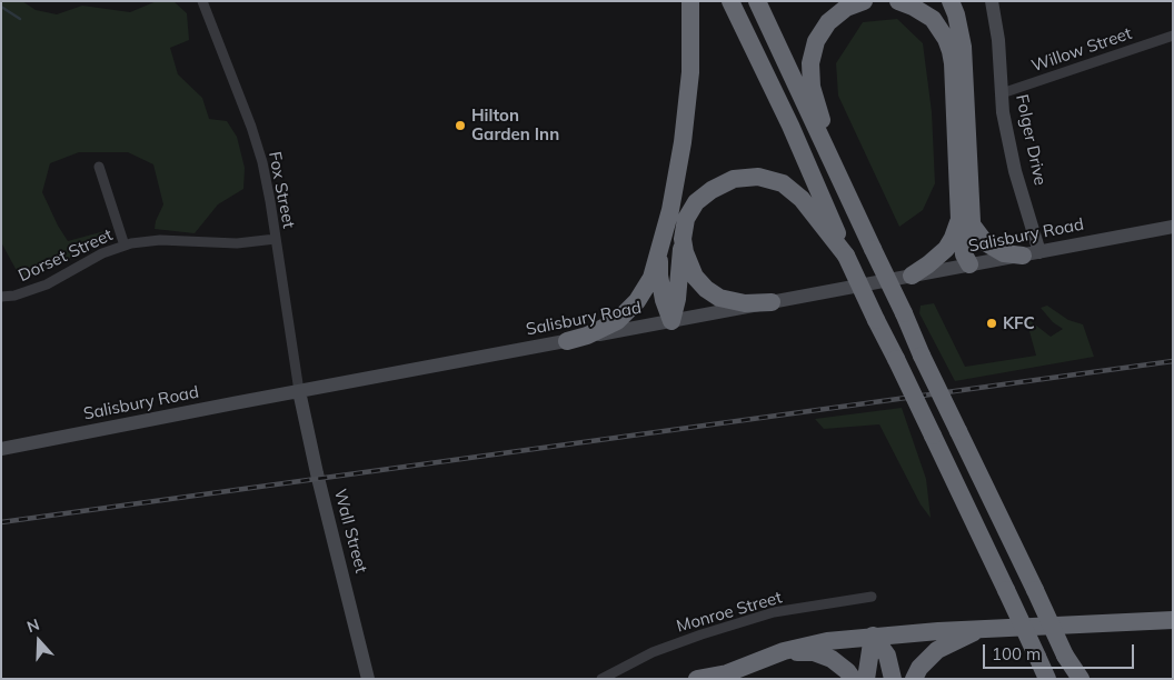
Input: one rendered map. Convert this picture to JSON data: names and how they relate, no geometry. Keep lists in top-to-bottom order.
{
  "streets": {
    "street": [
      "Willow Street",
      "Folger Drive",
      "Fox Street",
      "Salisbury Road",
      "Dorset Street",
      "Wall Street",
      "Monroe Street"
    ]
  },
  "crossings": [
    ["Willow Street", "Folger Drive"],
    ["Folger Drive", "Salisbury Road"],
    ["Fox Street", "Salisbury Road"],
    ["Fox Street", "Dorset Street"],
    ["Fox Street", "Wall Street"],
    ["Salisbury Road", "Wall Street"]
  ],
  "places": ["Hilton Garden Inn", "KFC"],
  "scale_bar": "100 m",
  "north": "top"
}
